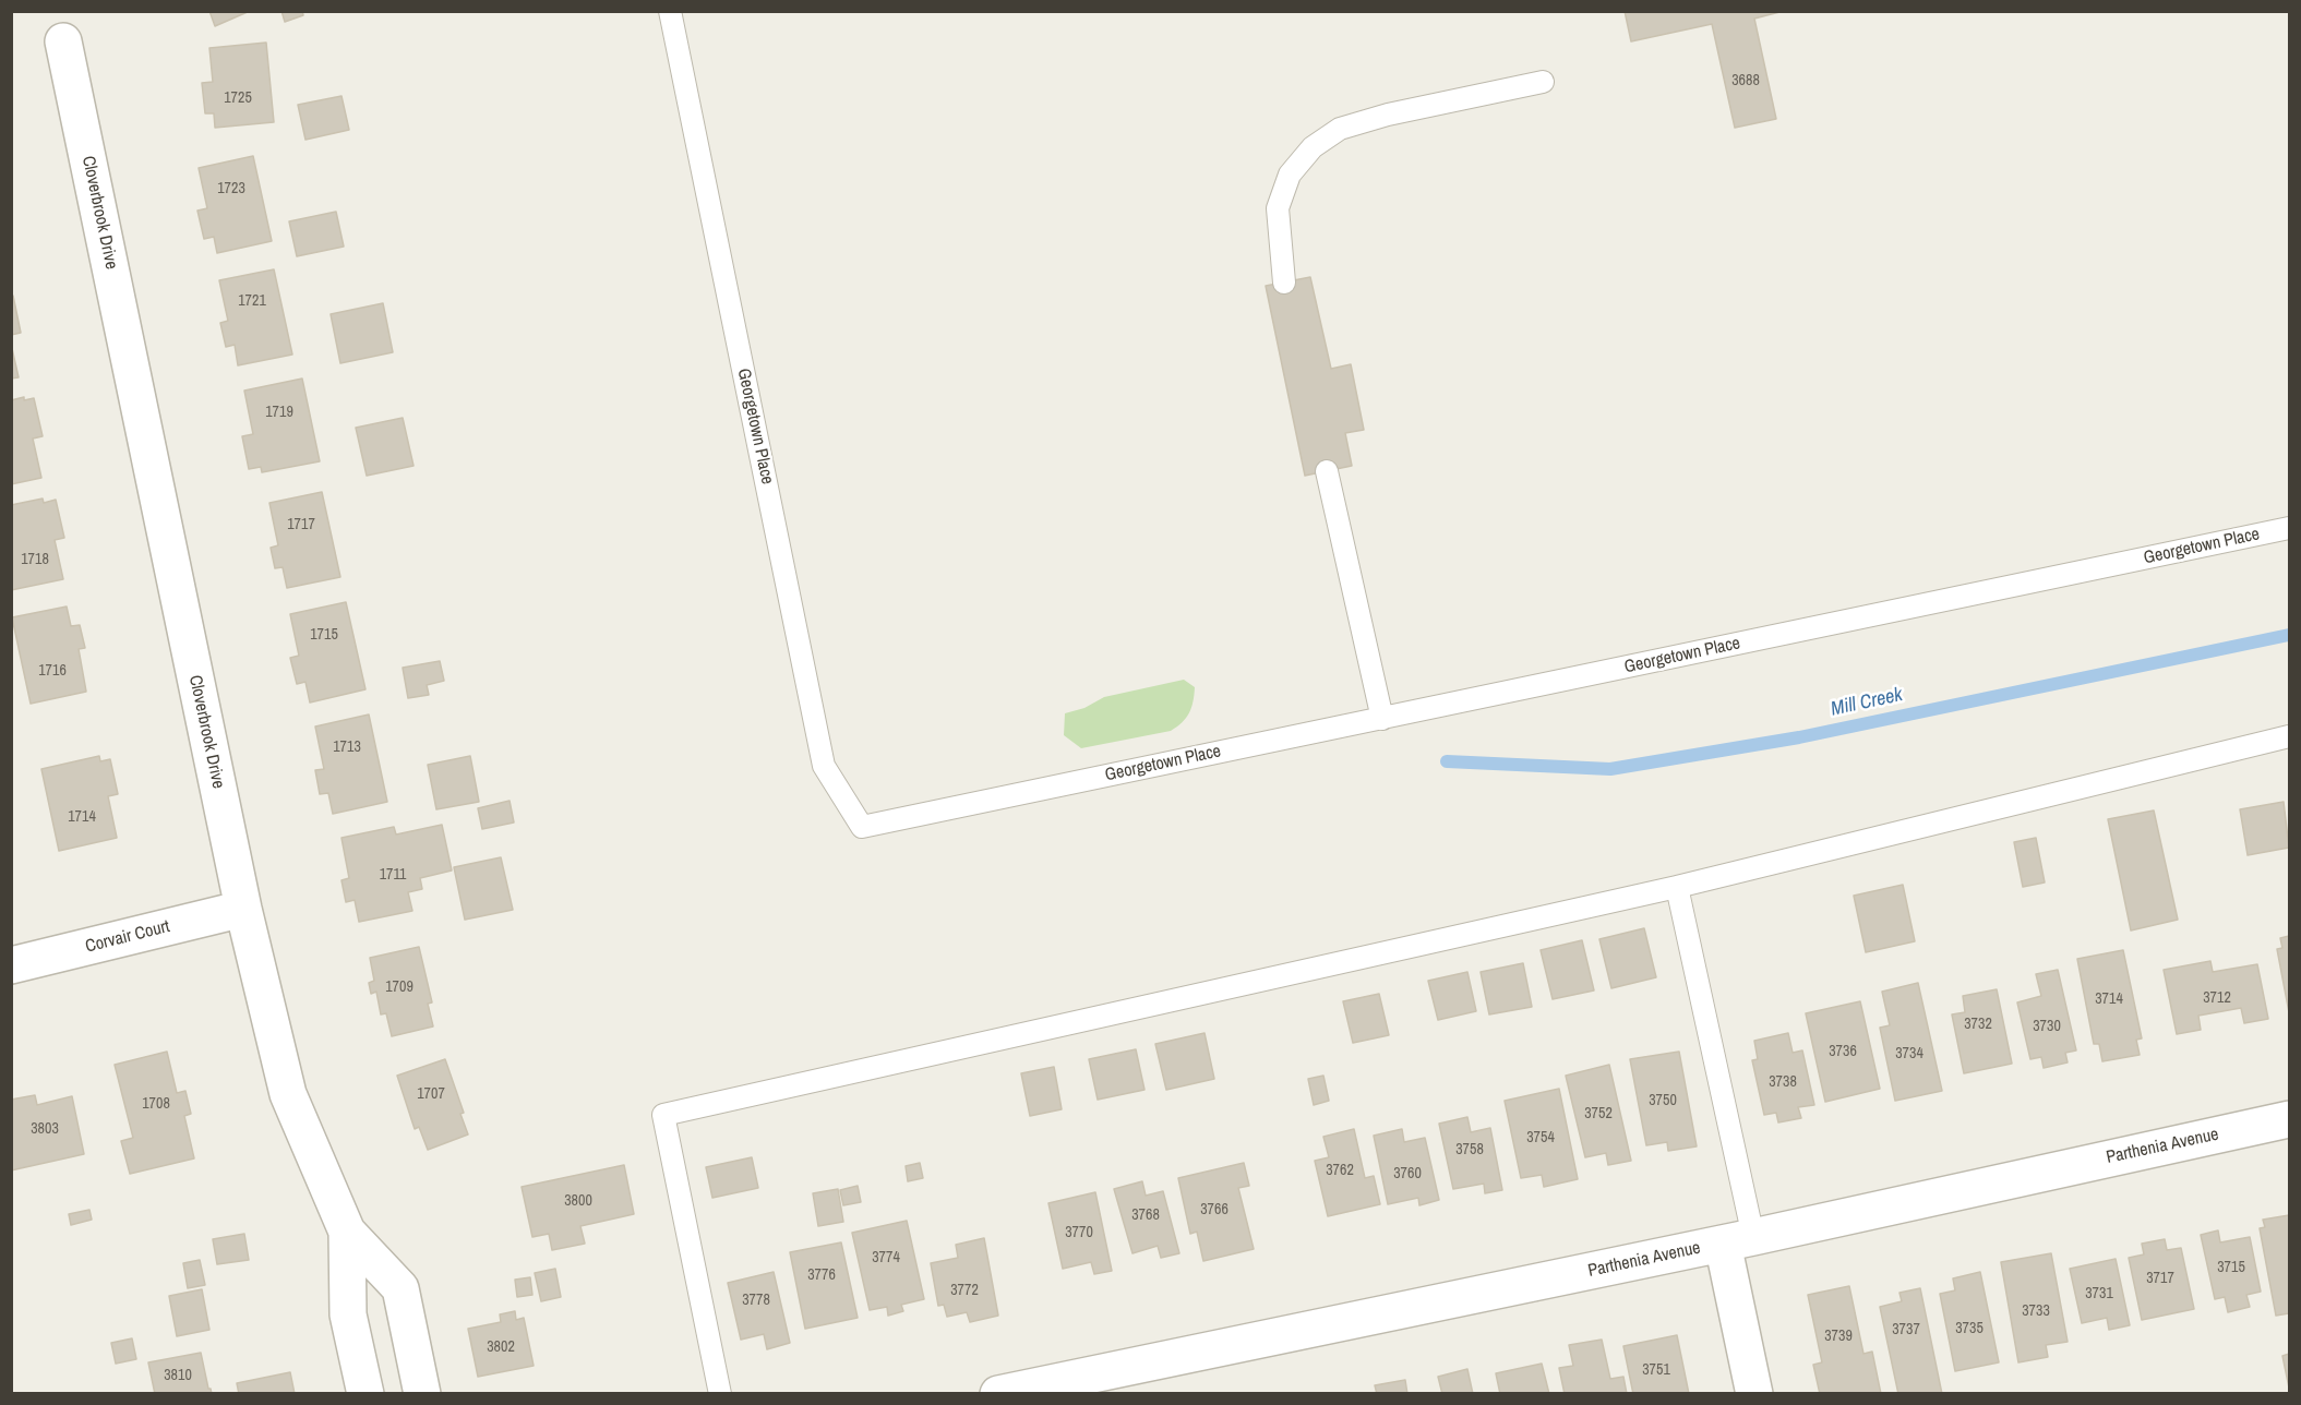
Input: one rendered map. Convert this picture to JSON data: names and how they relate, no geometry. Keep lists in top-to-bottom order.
{
  "streets": {
    "street": ["Cloverbrook Drive", "Corvair Court", "Parthenia Avenue"],
    "lane": ["Georgetown Place"]
  },
  "crossings": [
    ["Cloverbrook Drive", "Corvair Court"]
  ],
  "water": ["Mill Creek"],
  "house_numbers": [
    "3688",
    "1725",
    "1723",
    "1721",
    "1719",
    "1717",
    "1718",
    "1715",
    "1716",
    "1713",
    "1714",
    "1711",
    "1709",
    "3712",
    "3714",
    "3732",
    "3730",
    "3736",
    "3734",
    "3738",
    "1707",
    "3750",
    "1708",
    "3752",
    "3803",
    "3754",
    "3758",
    "3762",
    "3760",
    "3800",
    "3766",
    "3768",
    "3770",
    "3774",
    "3715",
    "3776",
    "3717",
    "3772",
    "3731",
    "3778",
    "3733",
    "3735",
    "3737",
    "3739",
    "3802",
    "3751",
    "3810"
  ]
}
